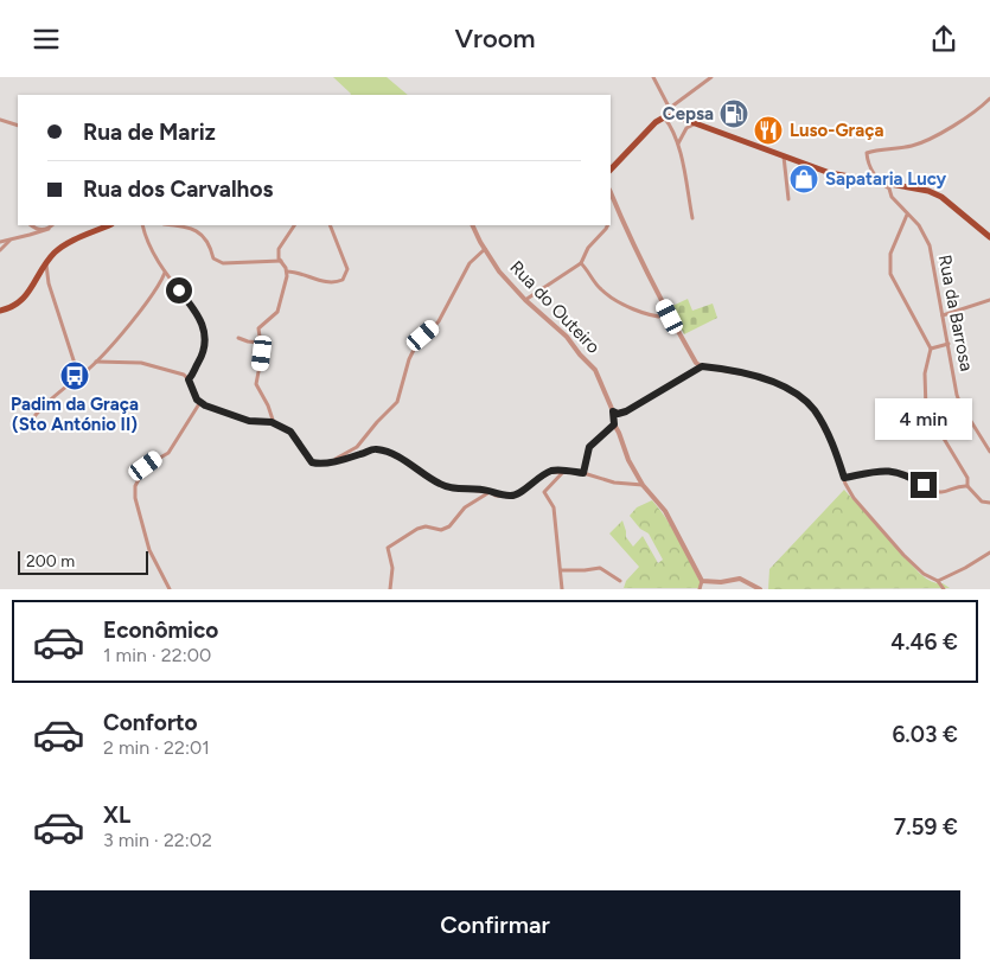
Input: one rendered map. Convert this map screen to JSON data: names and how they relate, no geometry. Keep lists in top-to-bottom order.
{
  "streets": {
    "street": ["Rua do Outeiro", "Rua da Barrosa"]
  },
  "places": {
    "fuel station": ["Cepsa"],
    "restaurant": ["Luso-Graça"],
    "shop": ["Sapataria Lucy"],
    "bus stop": ["Padim da Graça (Sto António II)"]
  },
  "scale_bar": "200 m",
  "page": {
    "header": "Vroom",
    "banner": ["Rua de Mariz", "Rua dos Carvalhos"],
    "bubble": "4 min",
    "scale": "200 m",
    "list": [
      {
        "name": "Econômico",
        "note": "1 min · 22:00",
        "value": "4.46 €"
      },
      {
        "name": "Conforto",
        "note": "2 min · 22:01",
        "value": "6.03 €"
      },
      {
        "name": "XL",
        "note": "3 min · 22:02",
        "value": "7.59 €"
      }
    ],
    "buttons": "Confirmar"
  }
}
